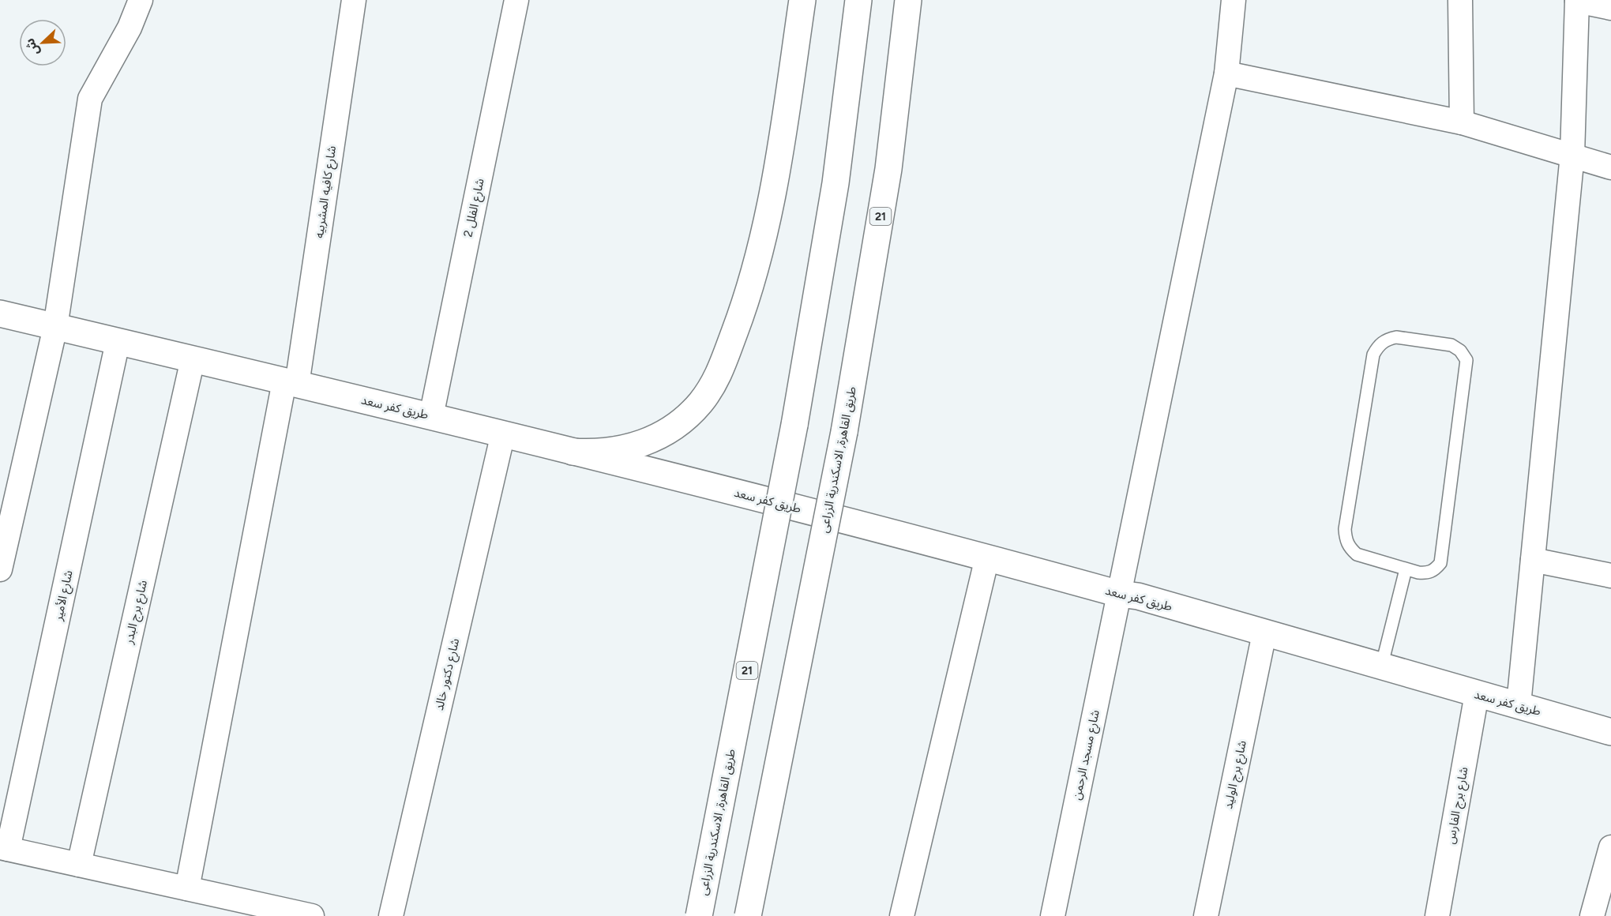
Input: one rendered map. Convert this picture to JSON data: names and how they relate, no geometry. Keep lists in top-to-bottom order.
{
  "streets": {
    "main road": ["21", "طريق كفر سعد", "طريق القاهرة, الاسكندرية الزراعى"],
    "street": [
      "شارع كافيه المشربيه",
      "شارع الفلل 2",
      "شارع الأمير",
      "شارع برج البدر",
      "شارع دكتور خالد",
      "شارع مسجد الرحمن",
      "شارع برج الوليد",
      "شارع برج الفارس"
    ]
  },
  "crossings": [
    ["شارع كافيه المشربيه", "طريق كفر سعد"],
    ["شارع الفلل 2", "طريق كفر سعد"],
    ["طريق كفر سعد", "شارع الأمير"],
    ["طريق كفر سعد", "شارع برج البدر"],
    ["طريق كفر سعد", "شارع دكتور خالد"],
    ["طريق كفر سعد", "شارع مسجد الرحمن"],
    ["طريق كفر سعد", "شارع برج الوليد"],
    ["طريق كفر سعد", "شارع برج الفارس"]
  ],
  "north": "bottom left"
}
